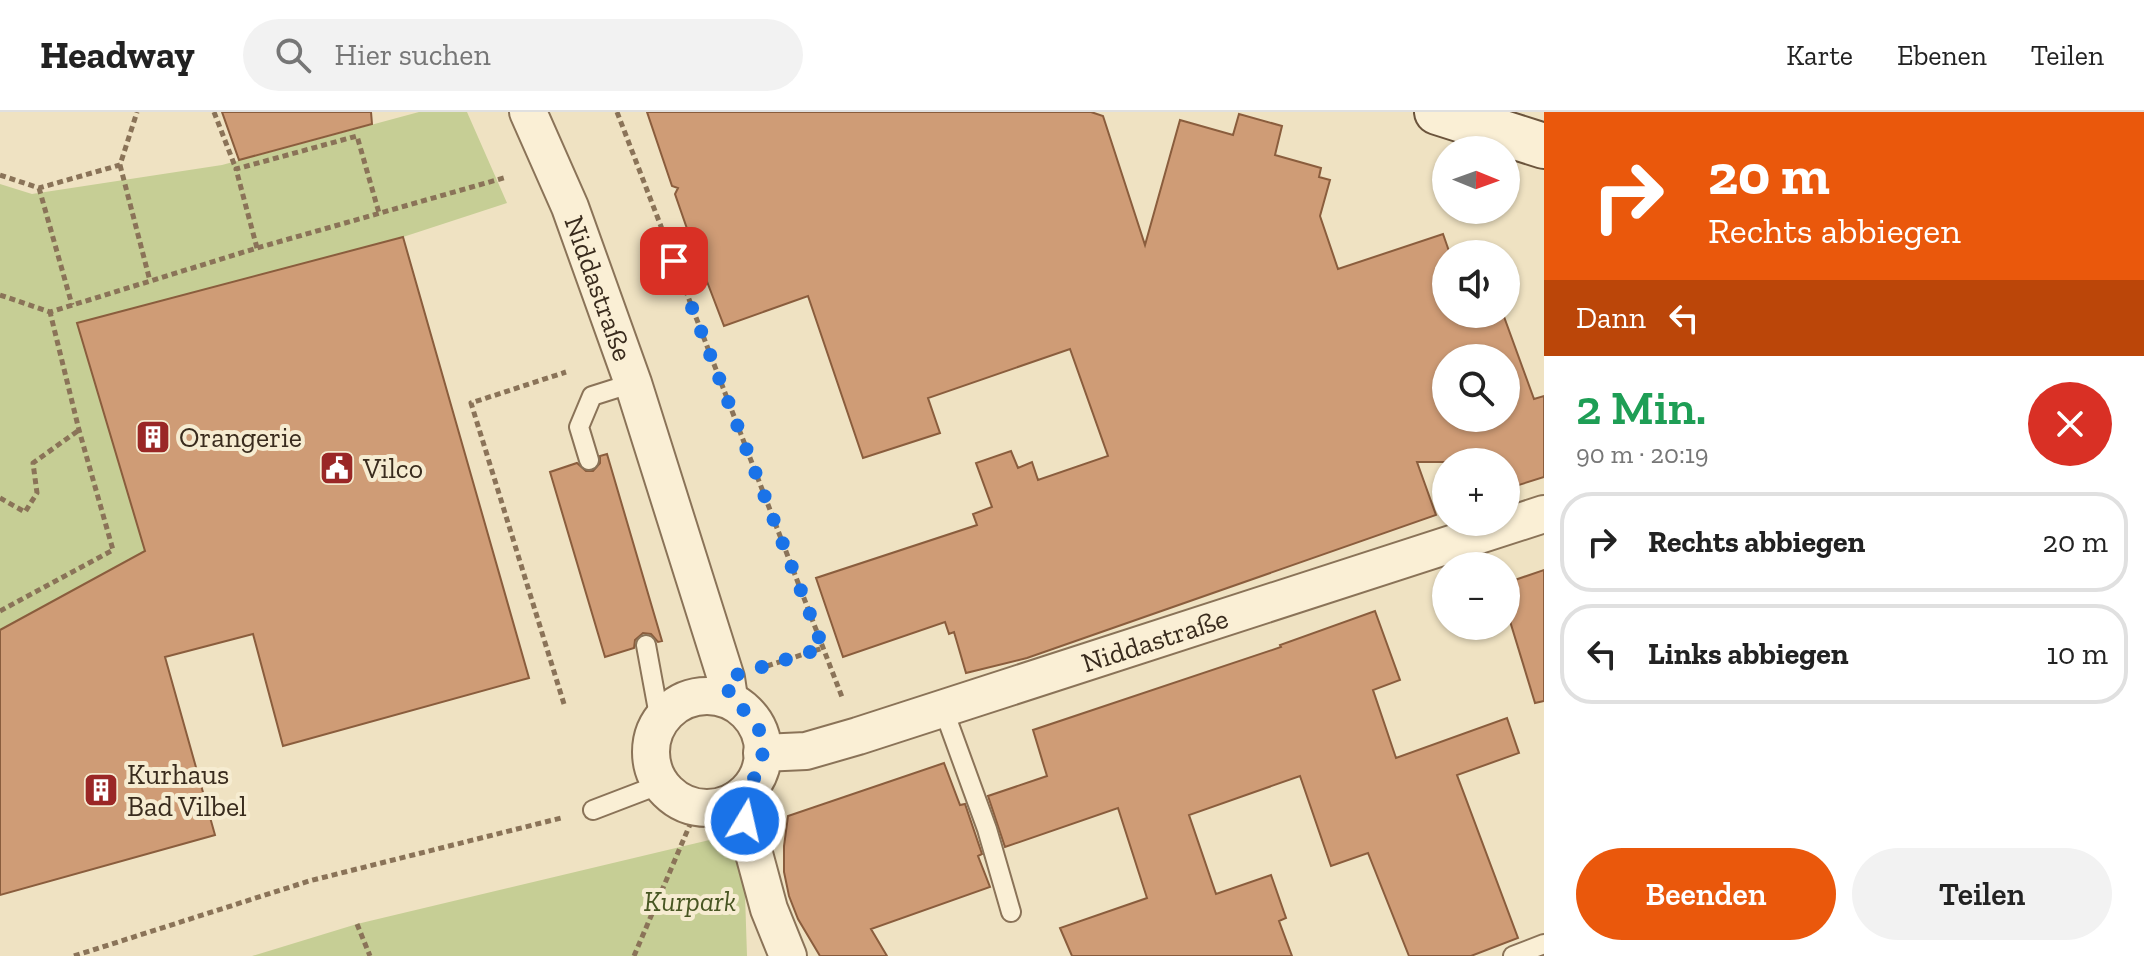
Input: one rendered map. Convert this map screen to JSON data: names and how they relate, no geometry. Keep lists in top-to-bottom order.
{
  "streets": {
    "street": ["Niddastraße"]
  },
  "parks": ["Kurpark"],
  "places": {
    "building": ["Orangerie", "Kurhaus Bad Vilbel"],
    "public building": ["Vilco"]
  },
  "north": "right",
  "page": {
    "header": "Headway",
    "search": "Hier suchen",
    "nav": ["Karte", "Ebenen", "Teilen"],
    "turn": ["20 m", "Rechts abbiegen"],
    "map_buttons": ["+", "−"],
    "then": "Dann",
    "heading": ["2 Min.", "90 m · 20:19"],
    "list": [
      {
        "name": "Rechts abbiegen",
        "value": "20 m"
      },
      {
        "name": "Links abbiegen",
        "value": "10 m"
      }
    ],
    "buttons": ["Beenden", "Teilen"]
  }
}
